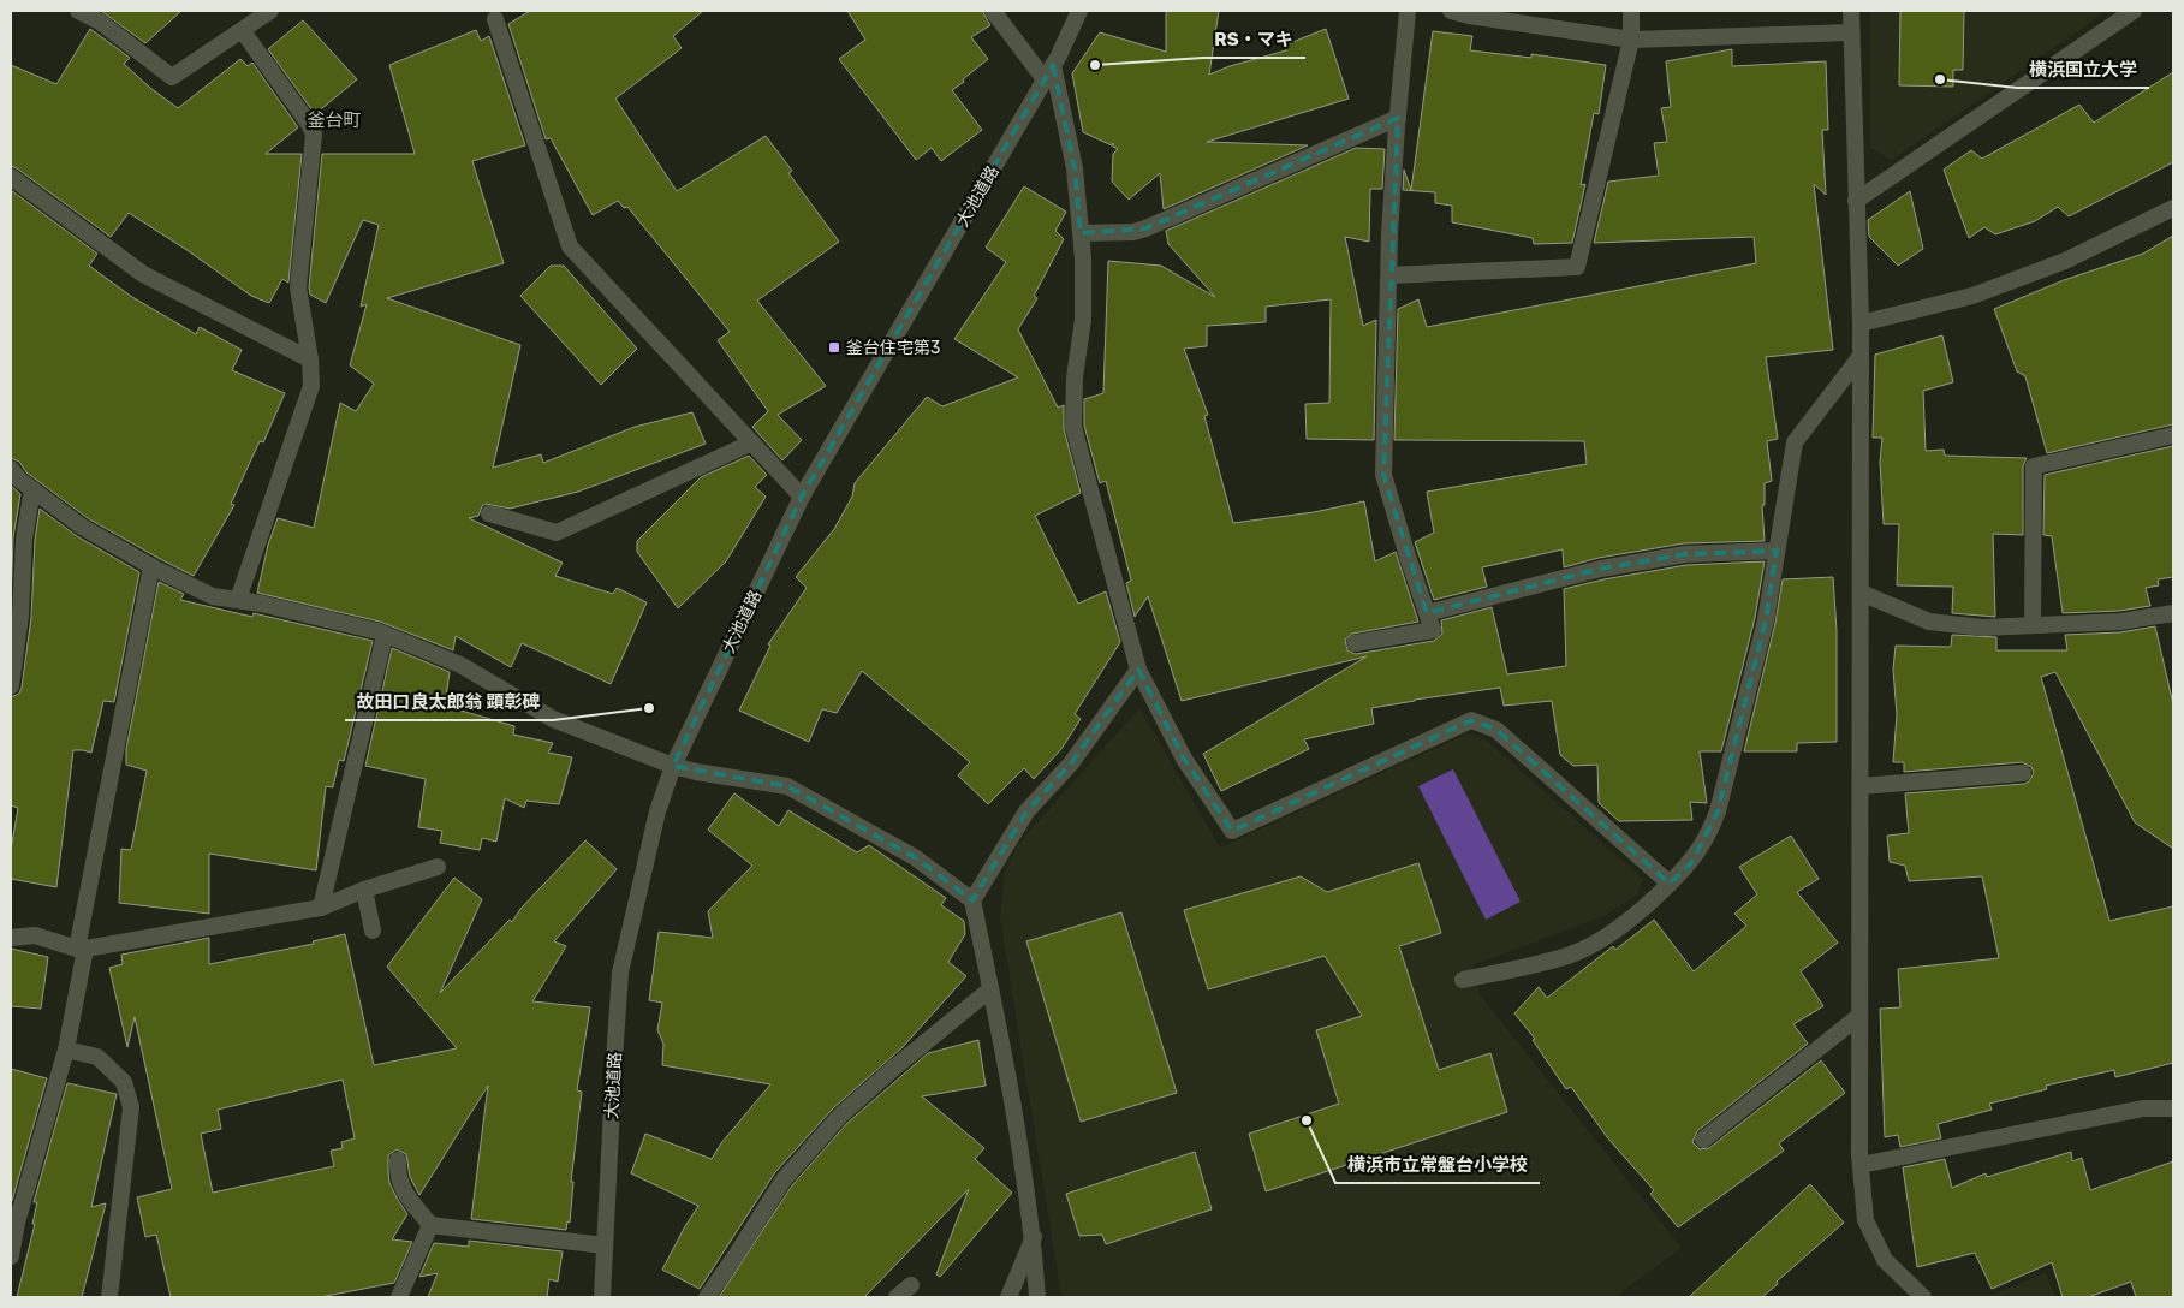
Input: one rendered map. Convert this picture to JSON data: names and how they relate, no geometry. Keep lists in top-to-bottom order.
{
  "streets": {
    "street": ["大池道路"]
  },
  "districts": ["釜台町"],
  "places": {
    "other": [
      "RS・マキ",
      "横浜国立大学",
      "故田口良太郎翁 顕彰碑",
      "横浜市立常盤台小学校"
    ],
    "transit": ["釜台住宅第3"]
  }
}
